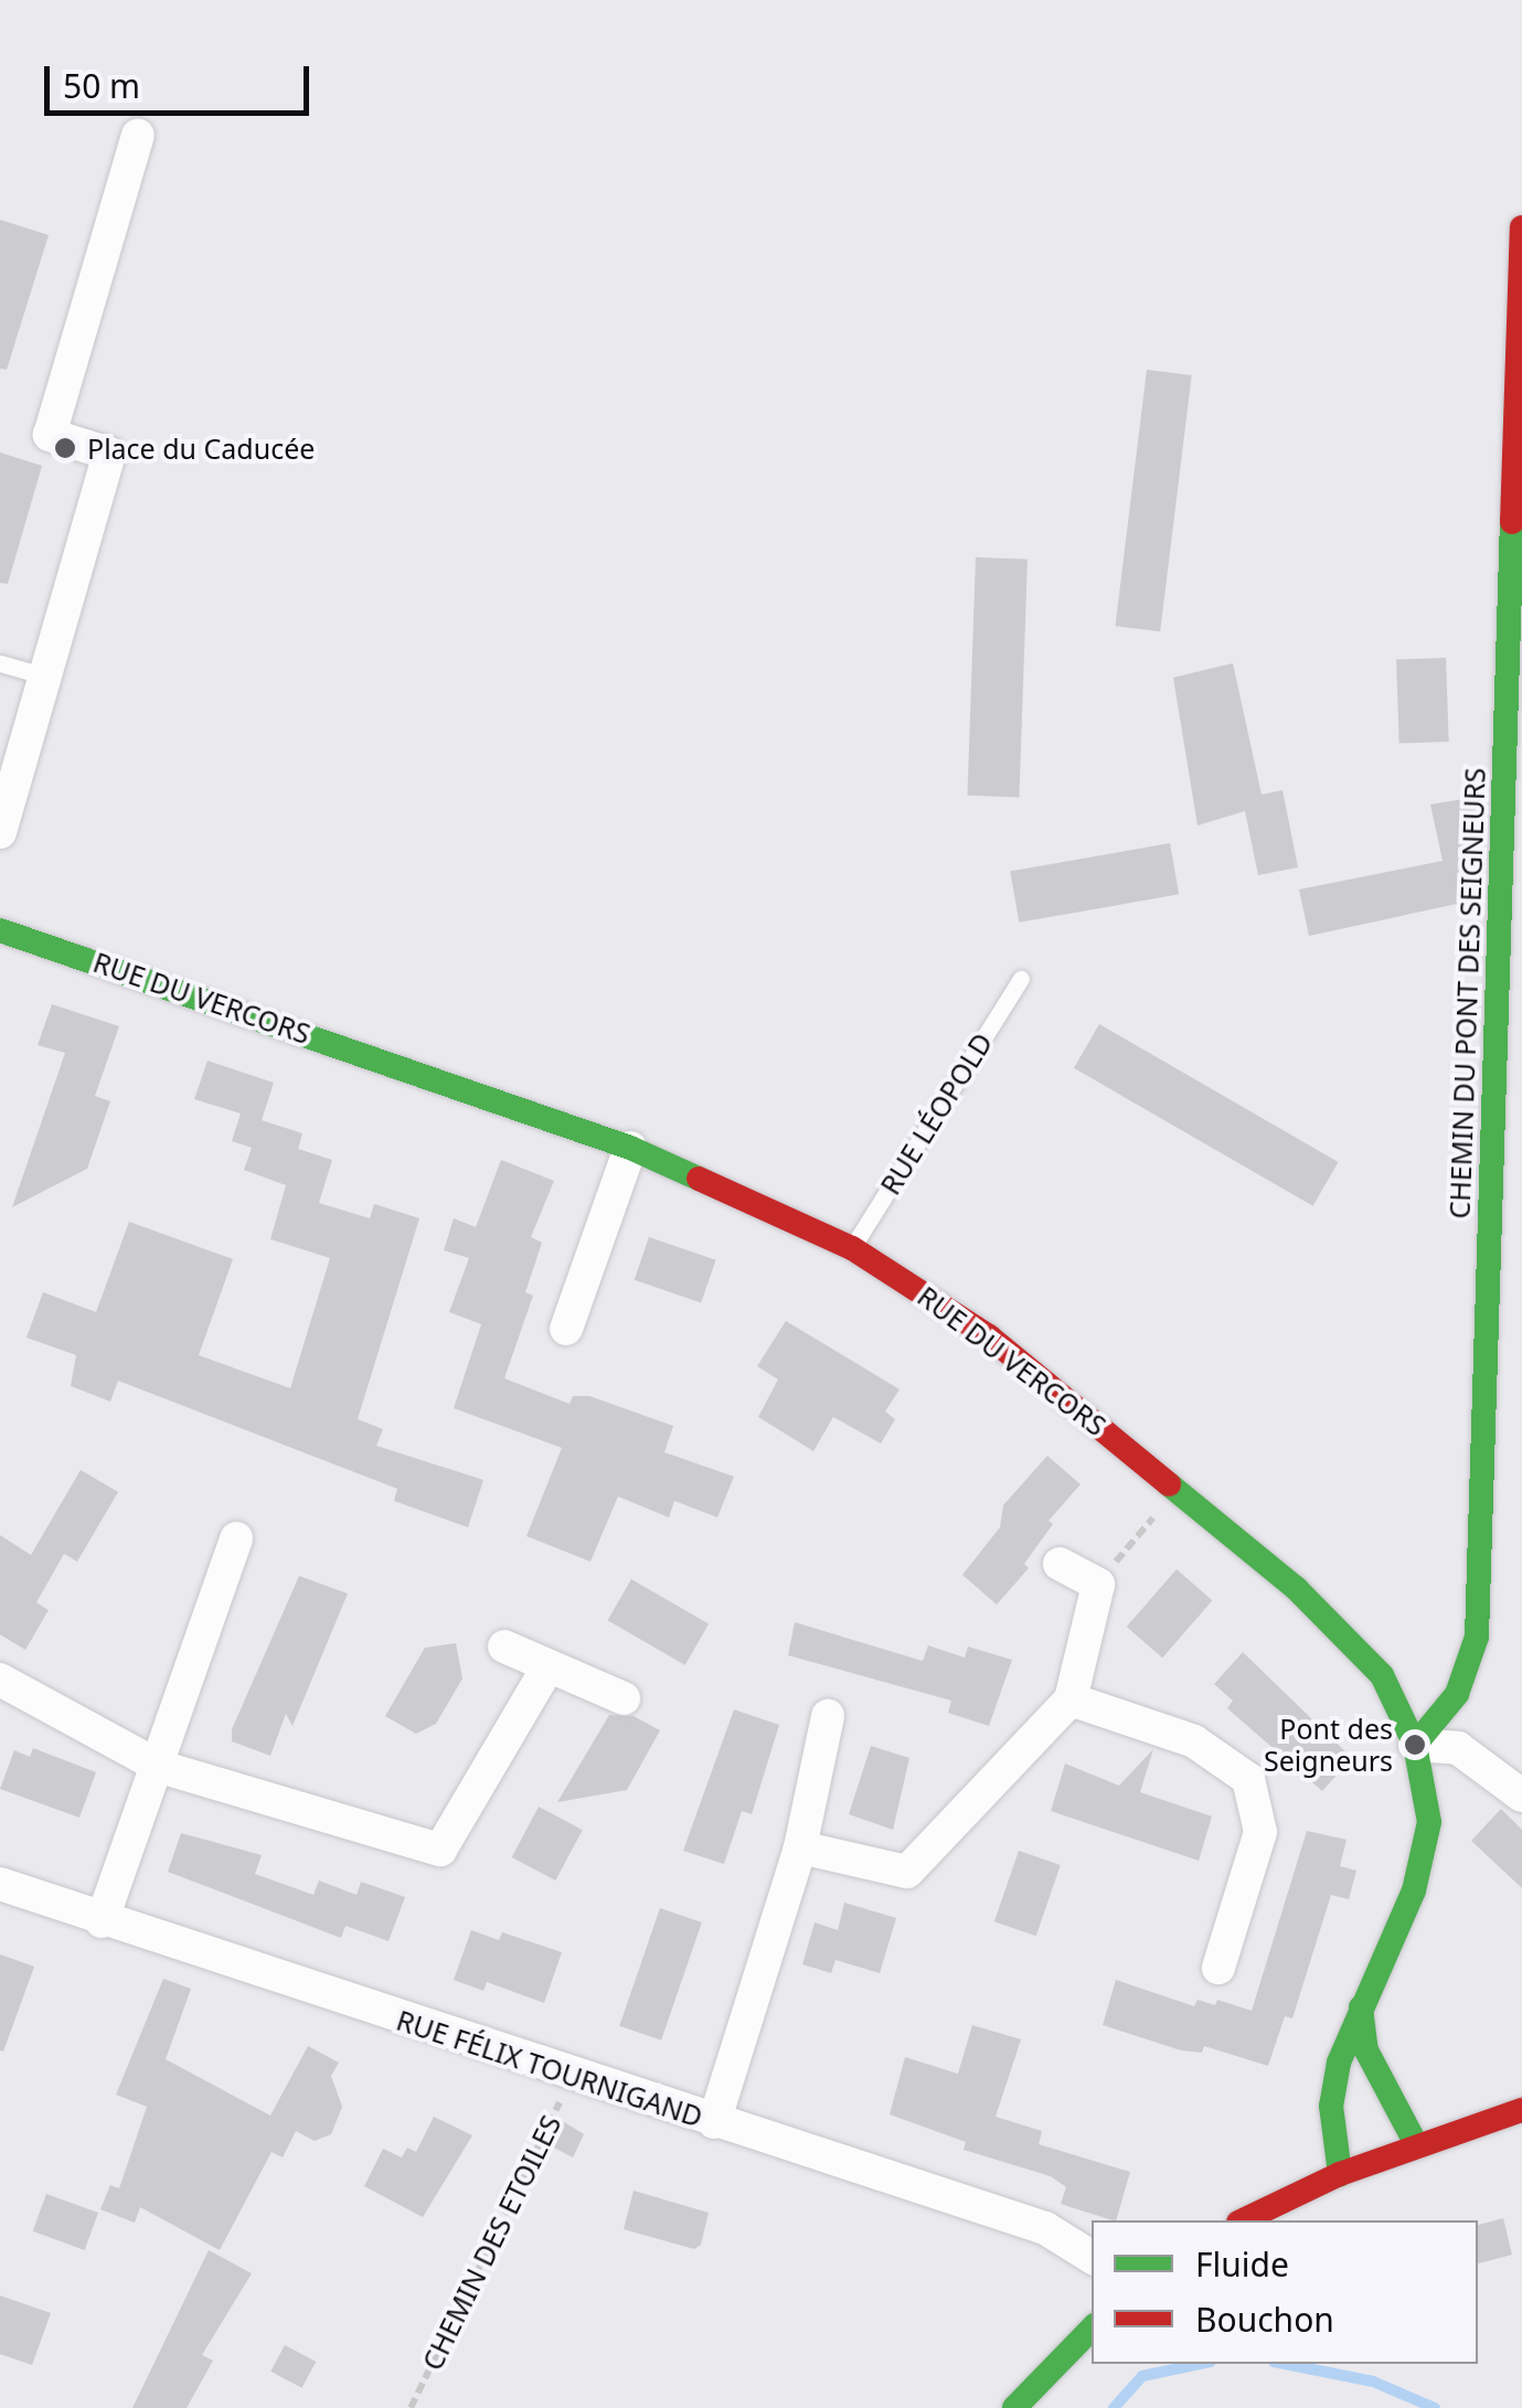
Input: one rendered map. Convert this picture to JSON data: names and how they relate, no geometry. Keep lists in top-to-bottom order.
{
  "streets": {
    "street": ["CHEMIN DU PONT DES SEIGNEURS", "RUE DU VERCORS", "RUE FÉLIX TOURNIGAND"],
    "lane": ["RUE LÉOPOLD"],
    "path": ["CHEMIN DES ETOILES"]
  },
  "crossings": [
    ["CHEMIN DU PONT DES SEIGNEURS", "RUE DU VERCORS"],
    ["RUE DU VERCORS", "RUE LÉOPOLD"],
    ["RUE FÉLIX TOURNIGAND", "CHEMIN DES ETOILES"]
  ],
  "places": ["Place du Caducée", "Pont des Seigneurs"],
  "legend": ["Fluide", "Bouchon"],
  "scale_bar": "50 m"
}
